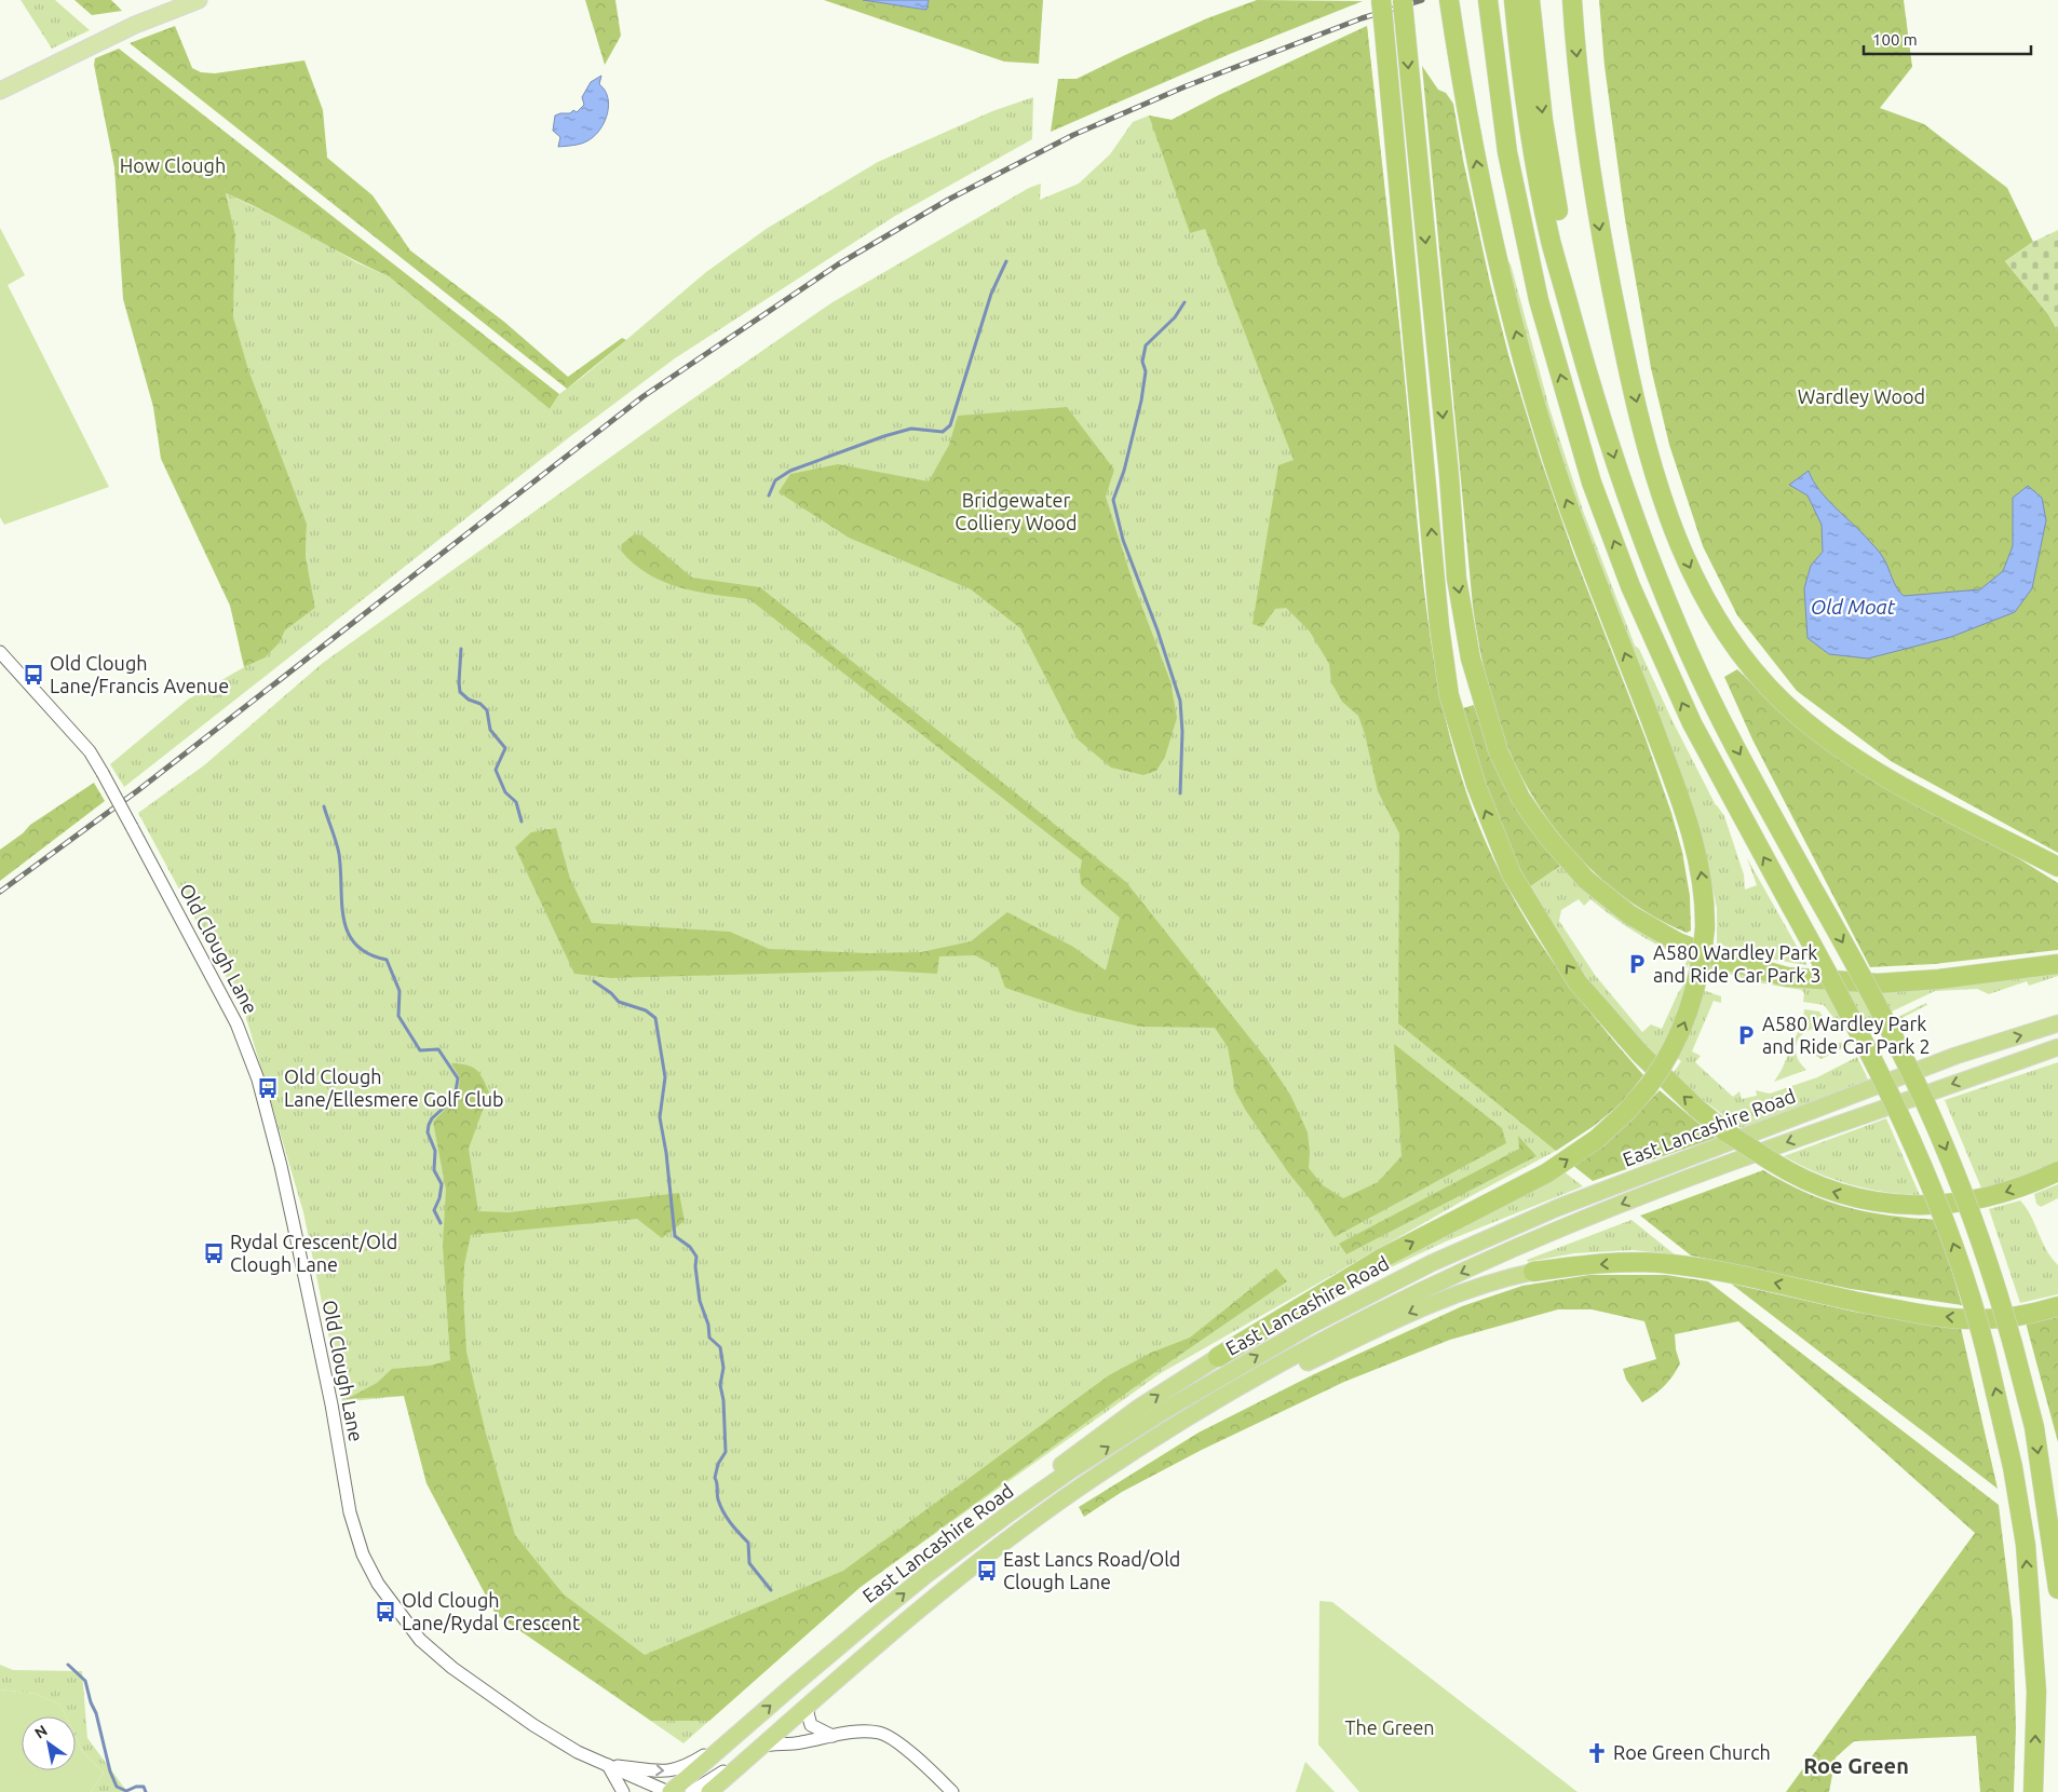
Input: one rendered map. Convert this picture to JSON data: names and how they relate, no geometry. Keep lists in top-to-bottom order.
{
  "streets": {
    "highway": ["East Lancashire Road"],
    "street": ["Old Clough Lane"]
  },
  "crossings": [
    ["Old Clough Lane", "East Lancashire Road"]
  ],
  "districts": ["Roe Green"],
  "water": ["Old Moat"],
  "parks": [
    "How Clough",
    "Wardley Wood",
    "Bridgewater Colliery Wood",
    "The Green"
  ],
  "places": {
    "bus stop": [
      "Old Clough Lane/Francis Avenue",
      "Old Clough Lane/Ellesmere Golf Club",
      "Rydal Crescent/Old Clough Lane",
      "East Lancs Road/Old Clough Lane",
      "Old Clough Lane/Rydal Crescent"
    ],
    "parking": ["A580 Wardley Park and Ride Car Park 3", "A580 Wardley Park and Ride Car Park 2"],
    "church": ["Roe Green Church"]
  },
  "scale_bar": "100 m",
  "north": "top left"
}
